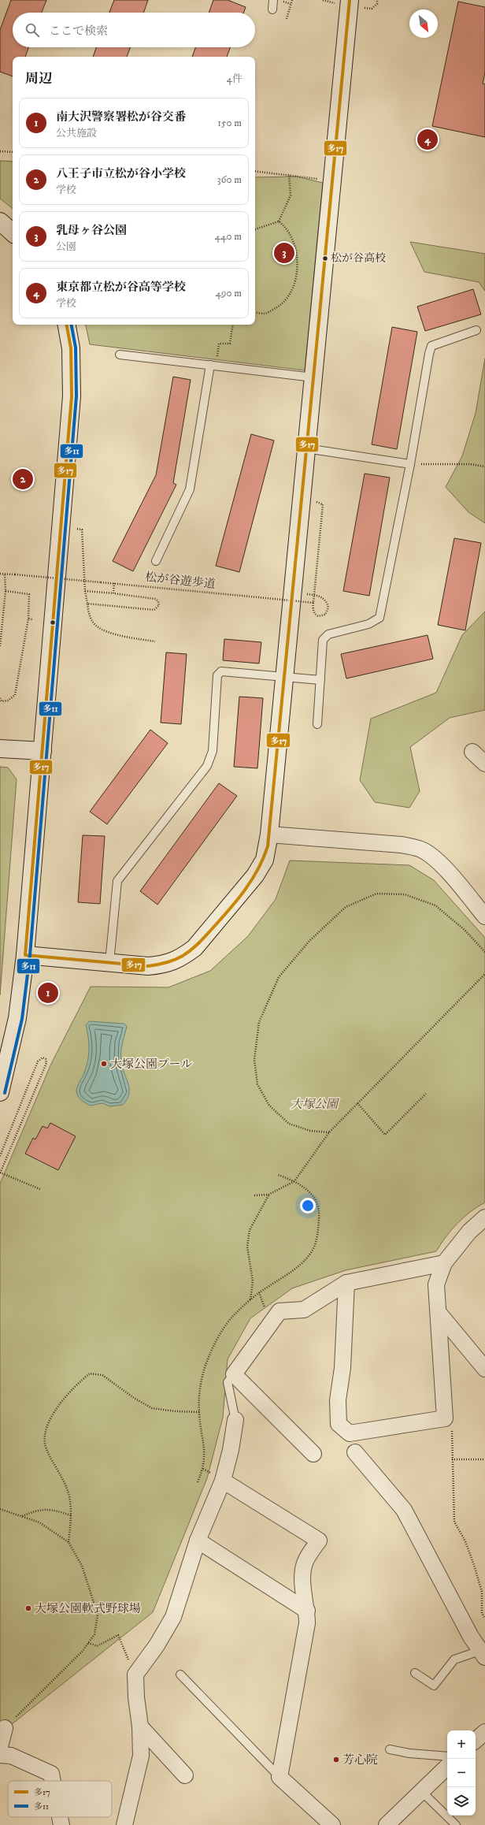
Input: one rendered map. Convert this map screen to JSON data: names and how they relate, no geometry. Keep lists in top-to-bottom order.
{
  "streets": {
    "path": ["松が谷遊歩道"]
  },
  "parks": ["大塚公園"],
  "places": [
    "松が谷高校",
    "大塚公園プール",
    "大塚公園軟式野球場",
    "芳心院"
  ],
  "lines": ["transit line 多17", "transit line 多11"],
  "legend": ["多17", "多11"],
  "north": "bottom right",
  "page": {
    "search": "ここで検索",
    "heading": ["周辺", "4件"],
    "list": [
      {
        "mark": "1",
        "name": "南大沢警察署松が谷交番",
        "note": "公共施設",
        "value": "150 m"
      },
      {
        "mark": "2",
        "name": "八王子市立松が谷小学校",
        "note": "学校",
        "value": "360 m"
      },
      {
        "mark": "3",
        "name": "乳母ヶ谷公園",
        "note": "公園",
        "value": "440 m"
      },
      {
        "mark": "4",
        "name": "東京都立松が谷高等学校",
        "note": "学校",
        "value": "490 m"
      }
    ],
    "pins": [
      "4",
      "3",
      "2",
      "1"
    ],
    "map_buttons": ["+", "−"]
  }
}
